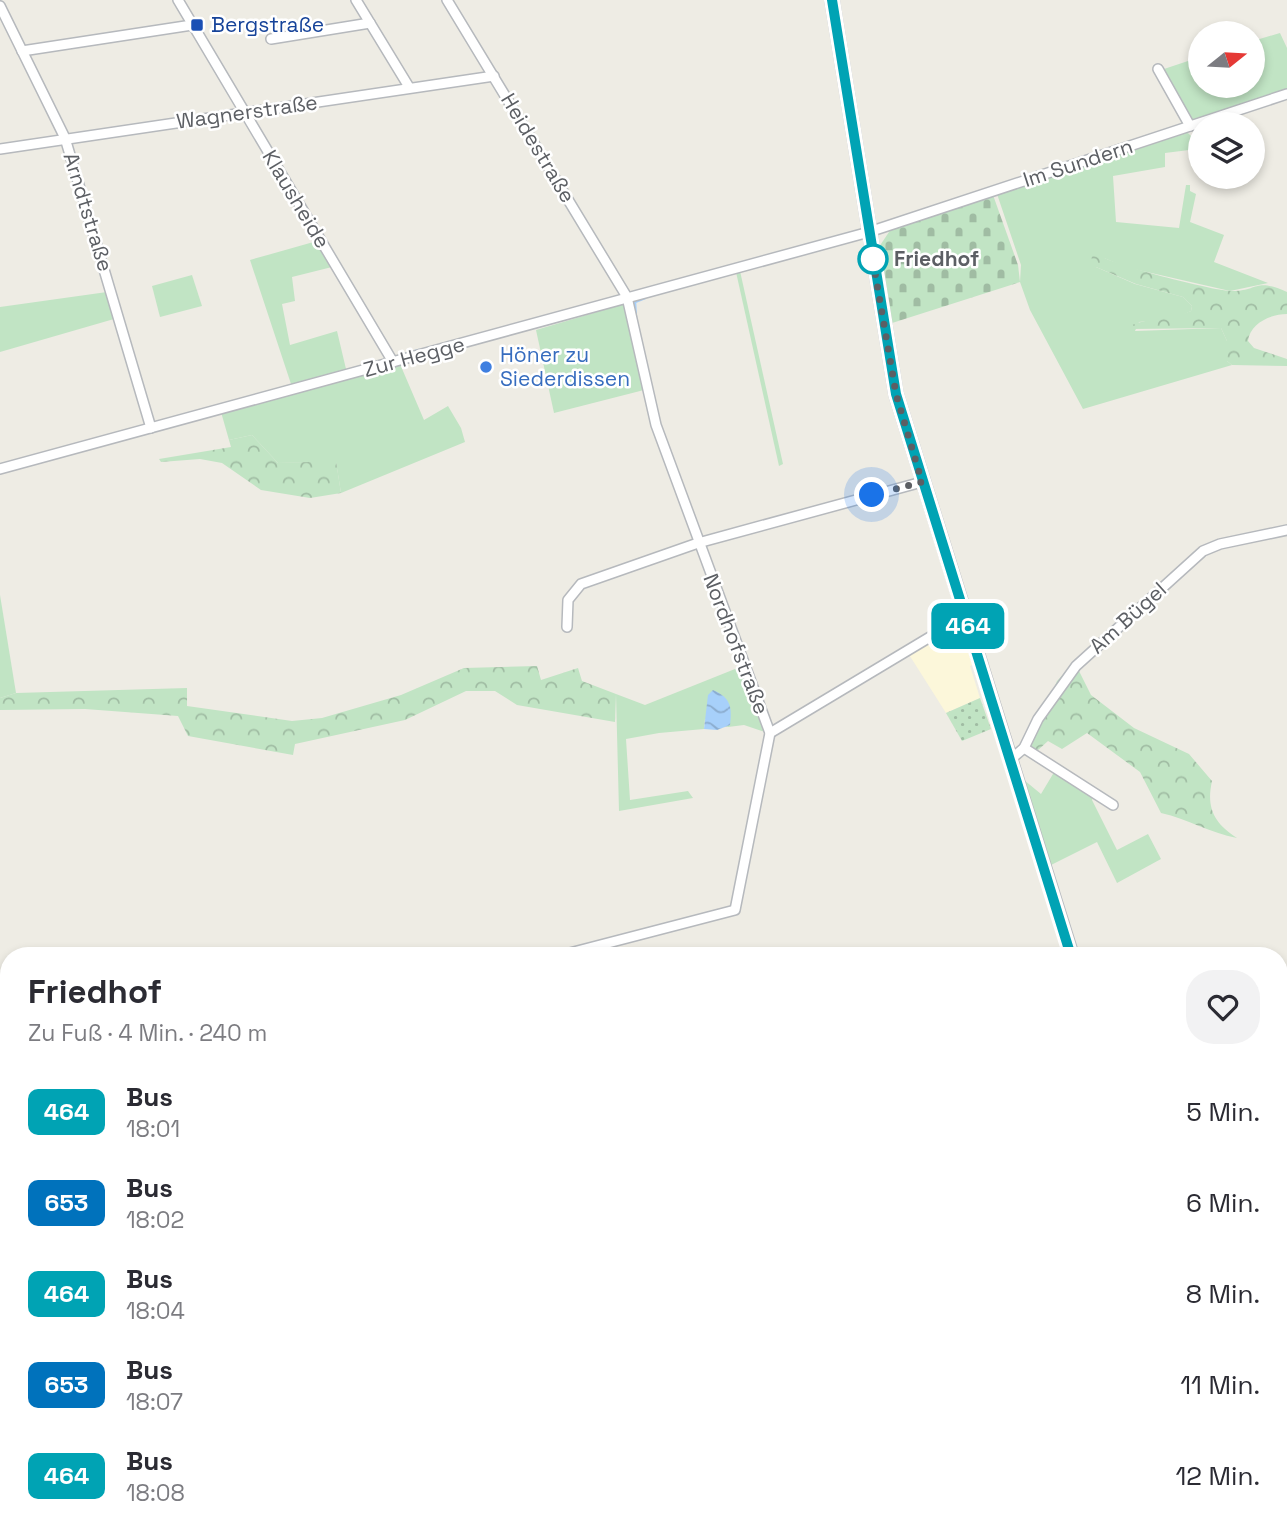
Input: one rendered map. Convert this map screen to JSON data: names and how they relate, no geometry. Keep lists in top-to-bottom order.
{
  "streets": {
    "street": [
      "Wagnerstraße",
      "Heidestraße",
      "Im Sundern",
      "Klausheide",
      "Arndtstraße",
      "Zur Hegge",
      "Am Bügel",
      "Nordhofstraße"
    ]
  },
  "crossings": [
    ["Wagnerstraße", "Heidestraße"],
    ["Wagnerstraße", "Klausheide"],
    ["Wagnerstraße", "Arndtstraße"],
    ["Heidestraße", "Zur Hegge"],
    ["Heidestraße", "Nordhofstraße"],
    ["Im Sundern", "Zur Hegge"],
    ["Klausheide", "Zur Hegge"],
    ["Arndtstraße", "Zur Hegge"],
    ["Zur Hegge", "Nordhofstraße"]
  ],
  "places": {
    "transit": ["Bergstraße"],
    "other": ["Friedhof", "Höner zu Siederdissen"]
  },
  "lines": ["bus line 464"],
  "north": "right",
  "page": {
    "on_map": "464",
    "heading": ["Friedhof", "Zu Fuß · 4 Min. · 240 m"],
    "list": [
      {
        "mark": "464",
        "name": "Bus",
        "note": "18:01",
        "value": "5 Min."
      },
      {
        "mark": "653",
        "name": "Bus",
        "note": "18:02",
        "value": "6 Min."
      },
      {
        "mark": "464",
        "name": "Bus",
        "note": "18:04",
        "value": "8 Min."
      },
      {
        "mark": "653",
        "name": "Bus",
        "note": "18:07",
        "value": "11 Min."
      },
      {
        "mark": "464",
        "name": "Bus",
        "note": "18:08",
        "value": "12 Min."
      }
    ]
  }
}
